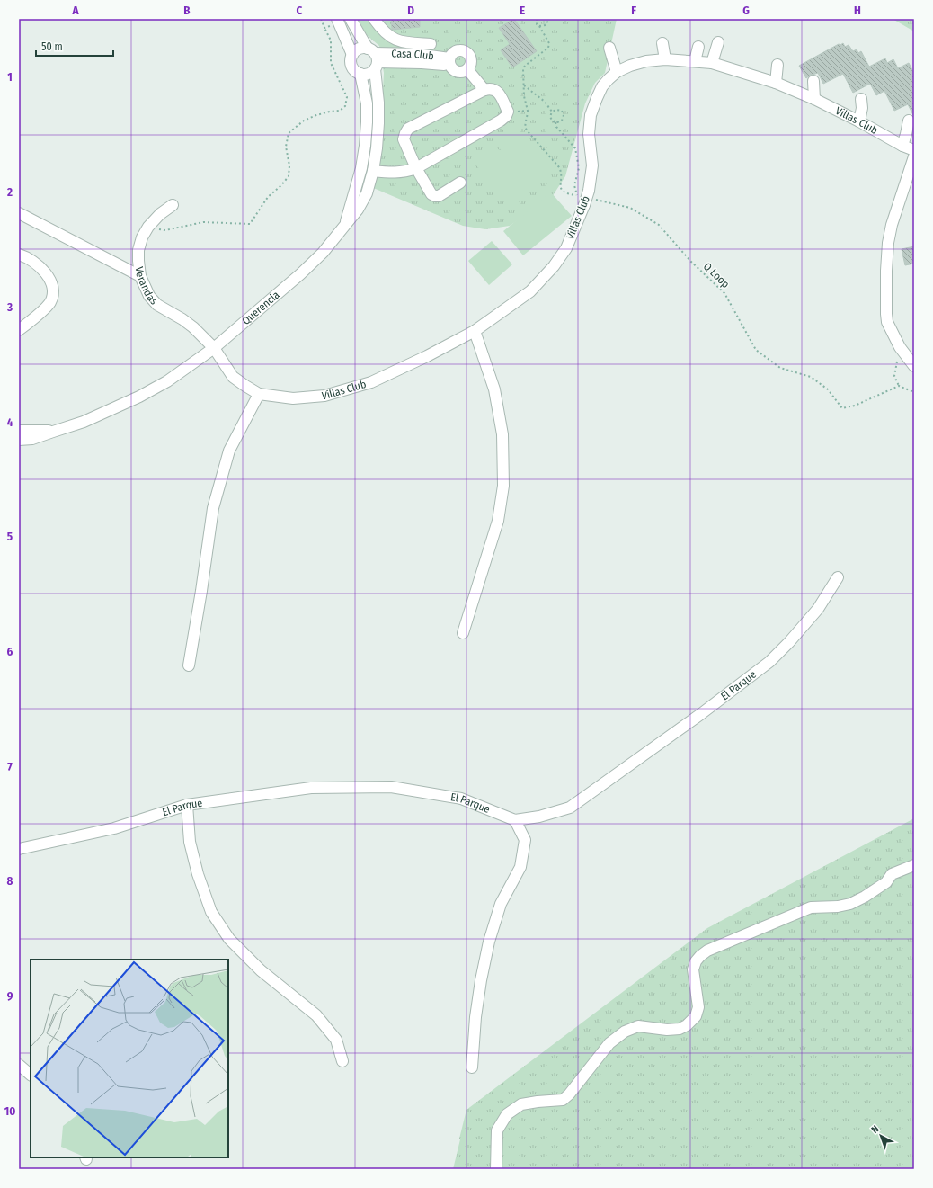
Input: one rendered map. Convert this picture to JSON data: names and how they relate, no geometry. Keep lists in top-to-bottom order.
{
  "streets": {
    "street": [
      "Casa Club",
      "Villas Club",
      "Verandas",
      "Querencia",
      "El Parque"
    ],
    "path": ["Q Loop"]
  },
  "crossings": [
    ["Casa Club", "Querencia"],
    ["Villas Club", "Q Loop"],
    ["Villas Club", "Verandas"],
    ["Villas Club", "Querencia"],
    ["Verandas", "Querencia"]
  ],
  "scale_bar": "50 m",
  "north": "top left",
  "grid": {
    "columns": [
      "A",
      "B",
      "C",
      "D",
      "E",
      "F",
      "G",
      "H"
    ],
    "rows": [
      "1",
      "2",
      "3",
      "4",
      "5",
      "6",
      "7",
      "8",
      "9",
      "10"
    ]
  }
}
